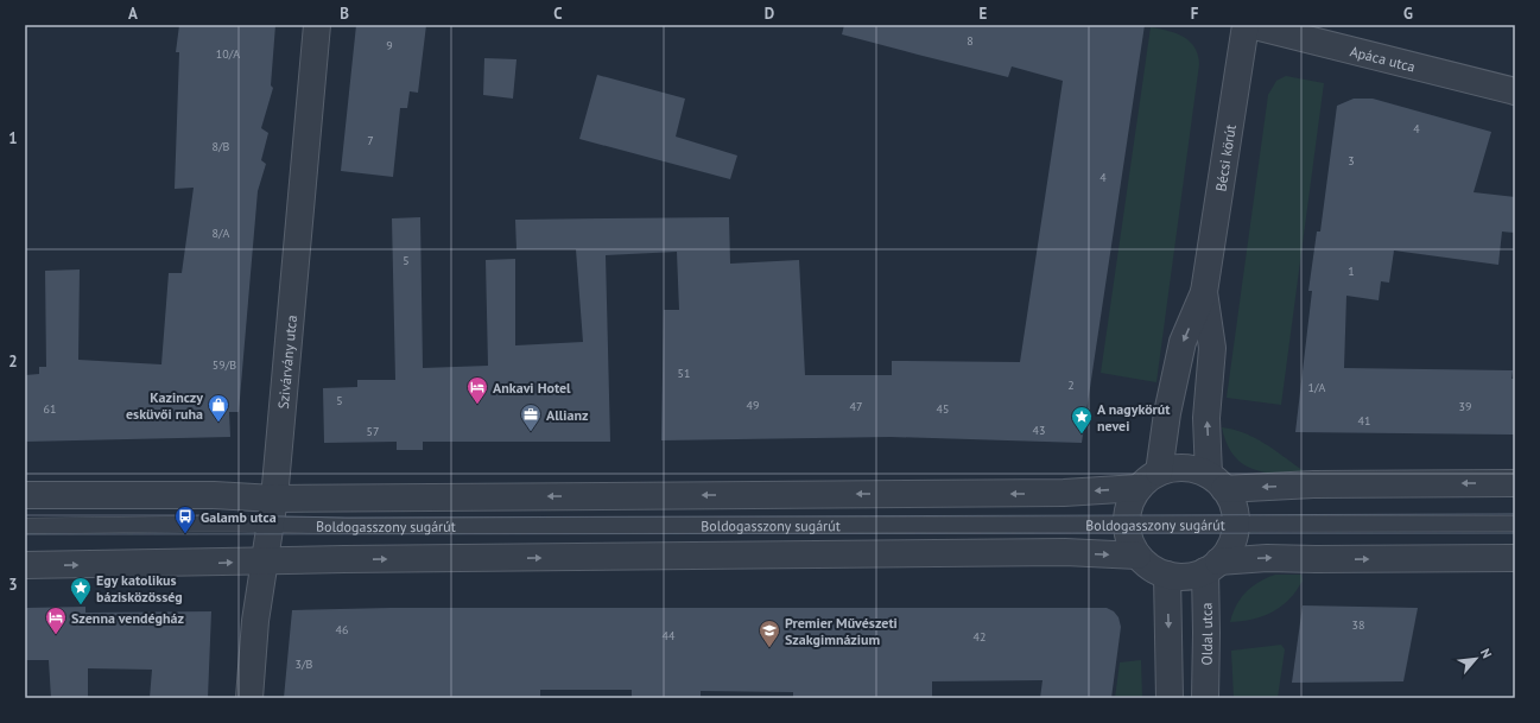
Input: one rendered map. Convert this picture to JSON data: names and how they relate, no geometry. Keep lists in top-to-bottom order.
{
  "streets": {
    "street": [
      "Apáca utca",
      "Bécsi körút",
      "Szivárvány utca",
      "Boldogasszony sugárút",
      "Oldal utca"
    ]
  },
  "crossings": [
    ["Bécsi körút", "Boldogasszony sugárút"],
    ["Szivárvány utca", "Boldogasszony sugárút"]
  ],
  "places": {
    "hotel": ["Ankavi Hotel", "Szenna vendégház"],
    "shop": ["Kazinczy esküvői ruha"],
    "office": ["Allianz"],
    "place": ["A nagykörút nevei", "Egy katolikus bázisközösség"],
    "bus stop": ["Galamb utca"],
    "school or university": ["Premier Művészeti Szakgimnázium"]
  },
  "house_numbers": [
    "8",
    "9",
    "10/A",
    "4",
    "7",
    "8/B",
    "3",
    "4",
    "8/A",
    "5",
    "1",
    "59/B",
    "51",
    "2",
    "1/A",
    "5",
    "49",
    "47",
    "39",
    "61",
    "45",
    "41",
    "43",
    "57",
    "38",
    "46",
    "44",
    "42",
    "3/B"
  ],
  "north": "top right",
  "grid": {
    "columns": [
      "A",
      "B",
      "C",
      "D",
      "E",
      "F",
      "G"
    ],
    "rows": ["1", "2", "3"]
  }
}
